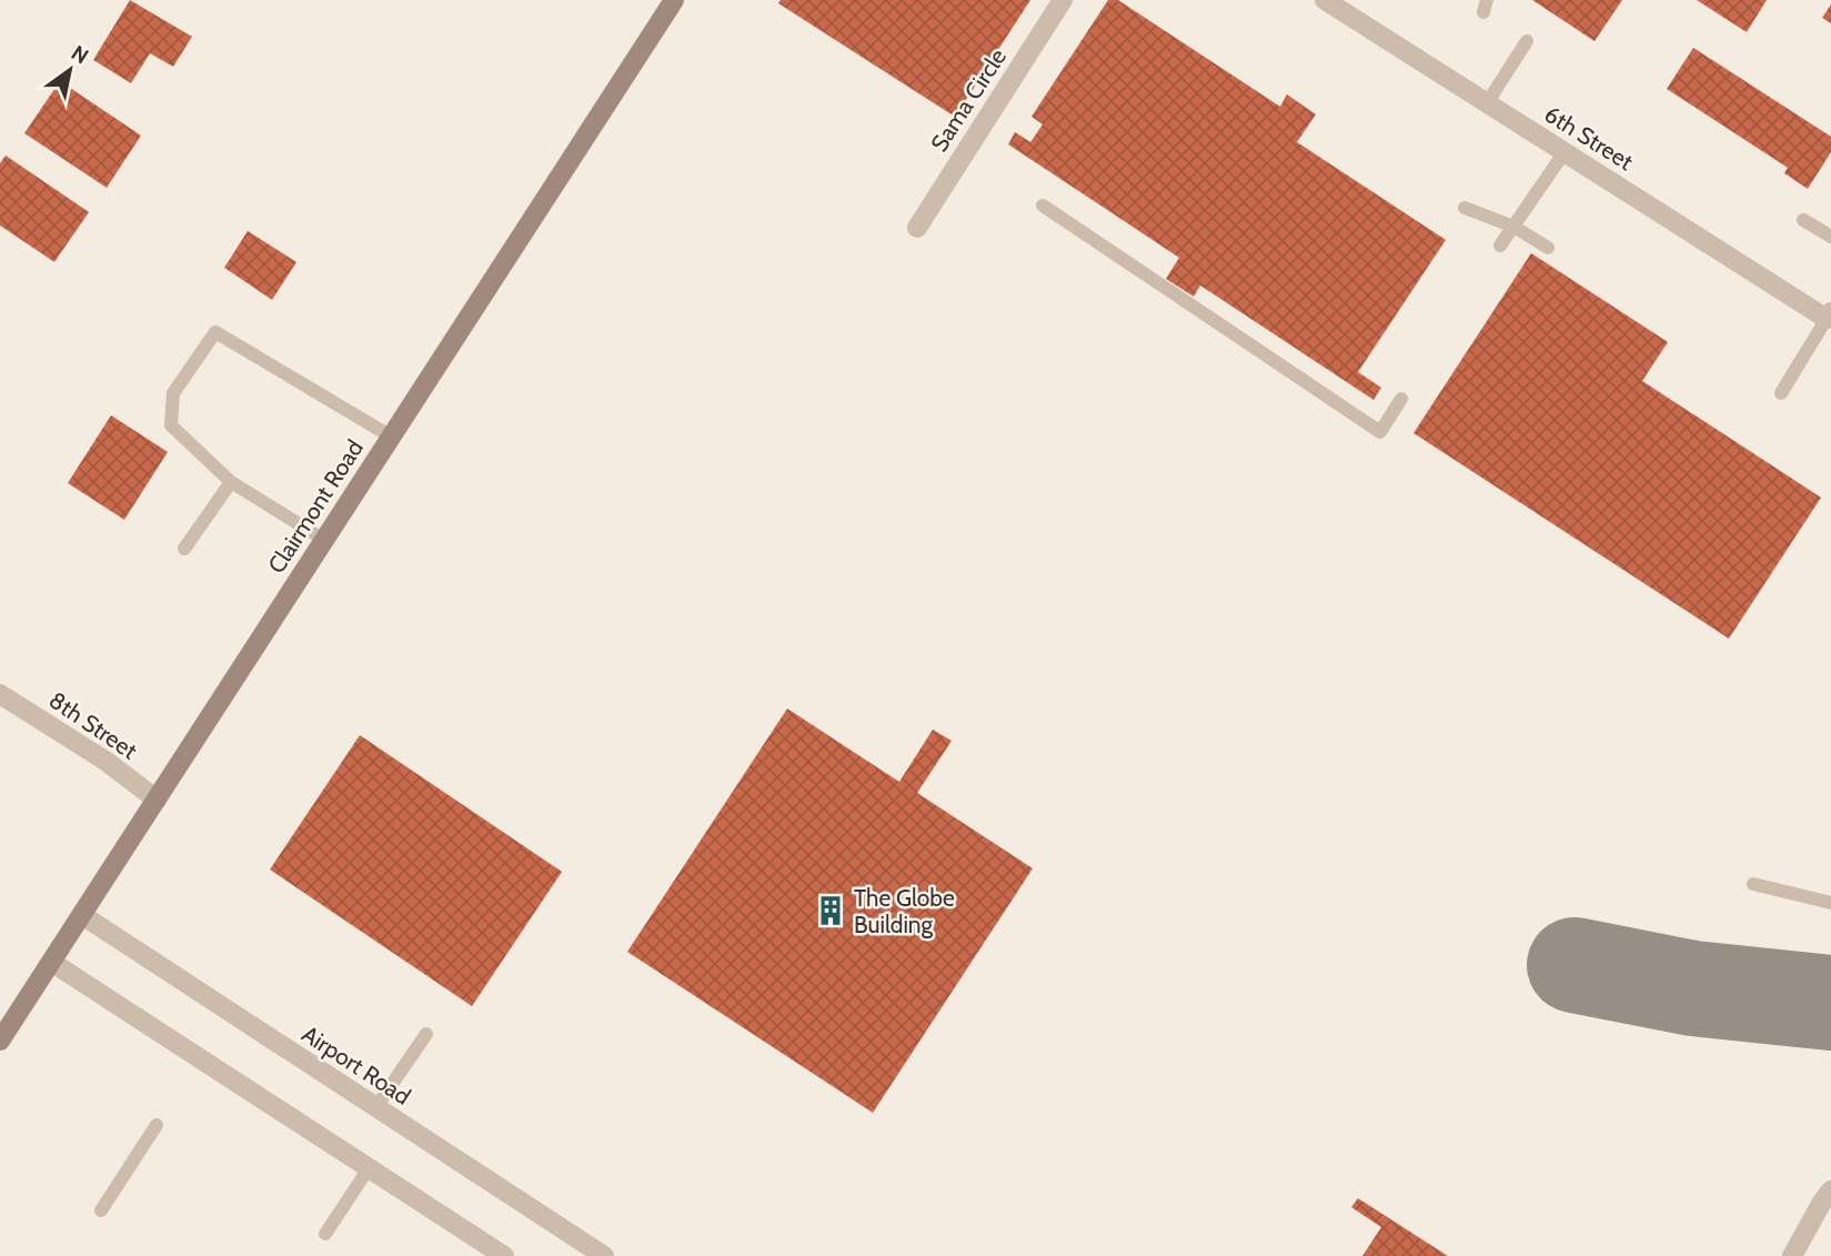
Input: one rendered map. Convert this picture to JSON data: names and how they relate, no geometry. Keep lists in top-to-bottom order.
{
  "streets": {
    "main road": ["Clairmont Road"],
    "street": [
      "Sama Circle",
      "6th Street",
      "8th Street",
      "Airport Road"
    ]
  },
  "crossings": [
    ["Clairmont Road", "8th Street"],
    ["Clairmont Road", "Airport Road"]
  ],
  "places": {
    "building": ["The Globe Building"]
  },
  "north": "top right"
}
